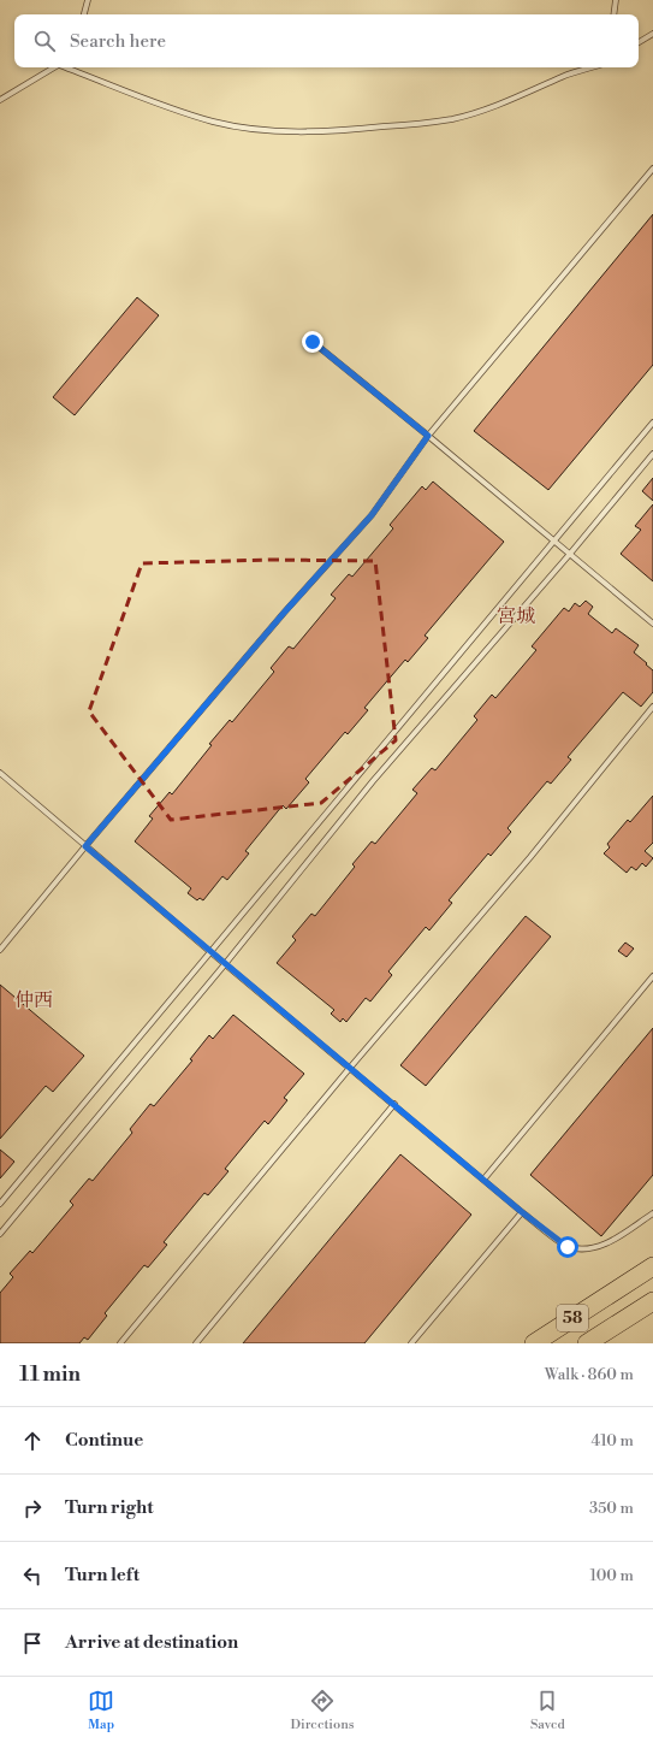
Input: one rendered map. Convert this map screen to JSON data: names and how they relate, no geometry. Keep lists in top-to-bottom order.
{
  "streets": {
    "highway": ["58"]
  },
  "districts": ["宮城", "仲西"],
  "page": {
    "search": "Search here",
    "heading": ["11 min", "Walk · 860 m"],
    "list": [
      ["Continue", "410 m"],
      ["Turn right", "350 m"],
      ["Turn left", "100 m"],
      "Arrive at destination"
    ],
    "nav": ["Map", "Directions", "Saved"]
  }
}
